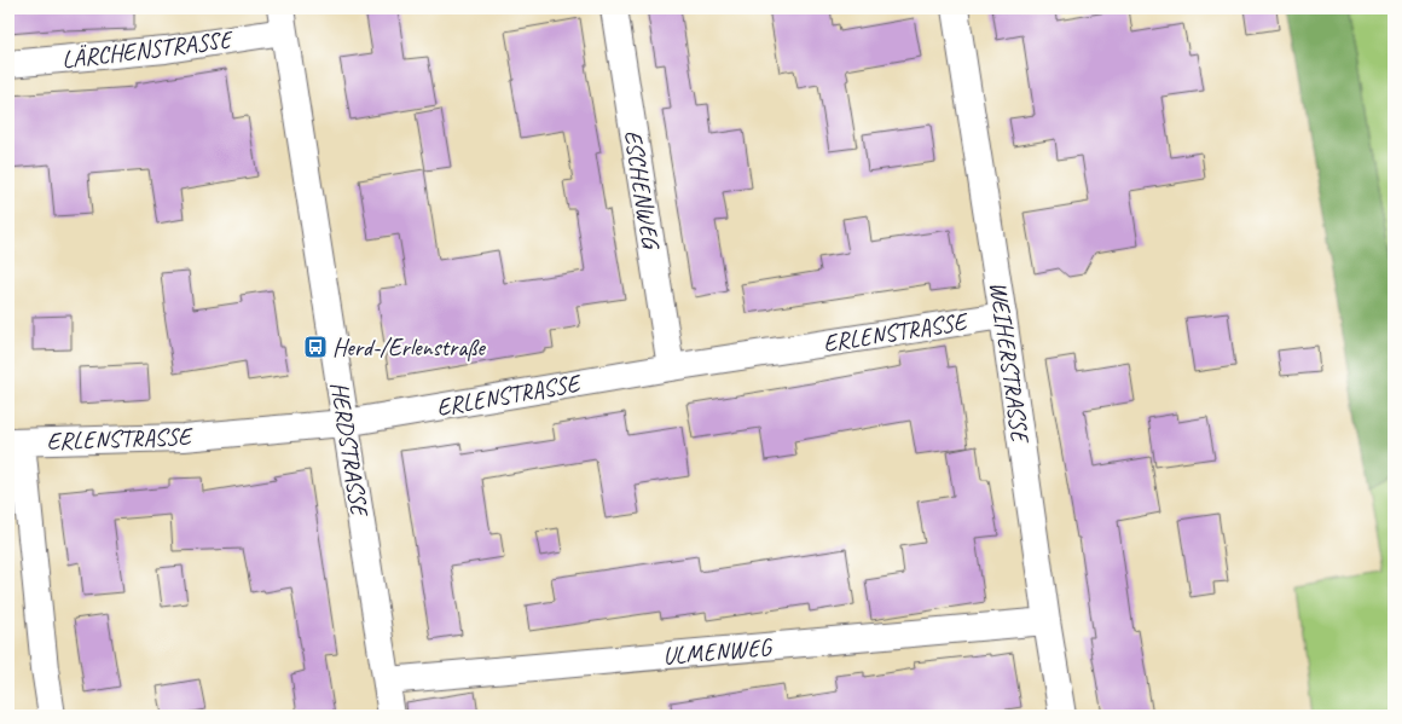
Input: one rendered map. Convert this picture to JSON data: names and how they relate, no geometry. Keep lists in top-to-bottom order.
{
  "streets": {
    "street": [
      "LÄRCHENSTRASSE",
      "ESCHENWEG",
      "ERLENSTRASSE",
      "WEIHERSTRASSE",
      "HERDSTRASSE",
      "ULMENWEG"
    ]
  },
  "crossings": [
    ["LÄRCHENSTRASSE", "HERDSTRASSE"],
    ["ESCHENWEG", "ERLENSTRASSE"],
    ["ERLENSTRASSE", "WEIHERSTRASSE"],
    ["ERLENSTRASSE", "HERDSTRASSE"],
    ["WEIHERSTRASSE", "ULMENWEG"],
    ["HERDSTRASSE", "ULMENWEG"]
  ],
  "places": {
    "bus stop": ["Herd-/Erlenstraße"]
  }
}
